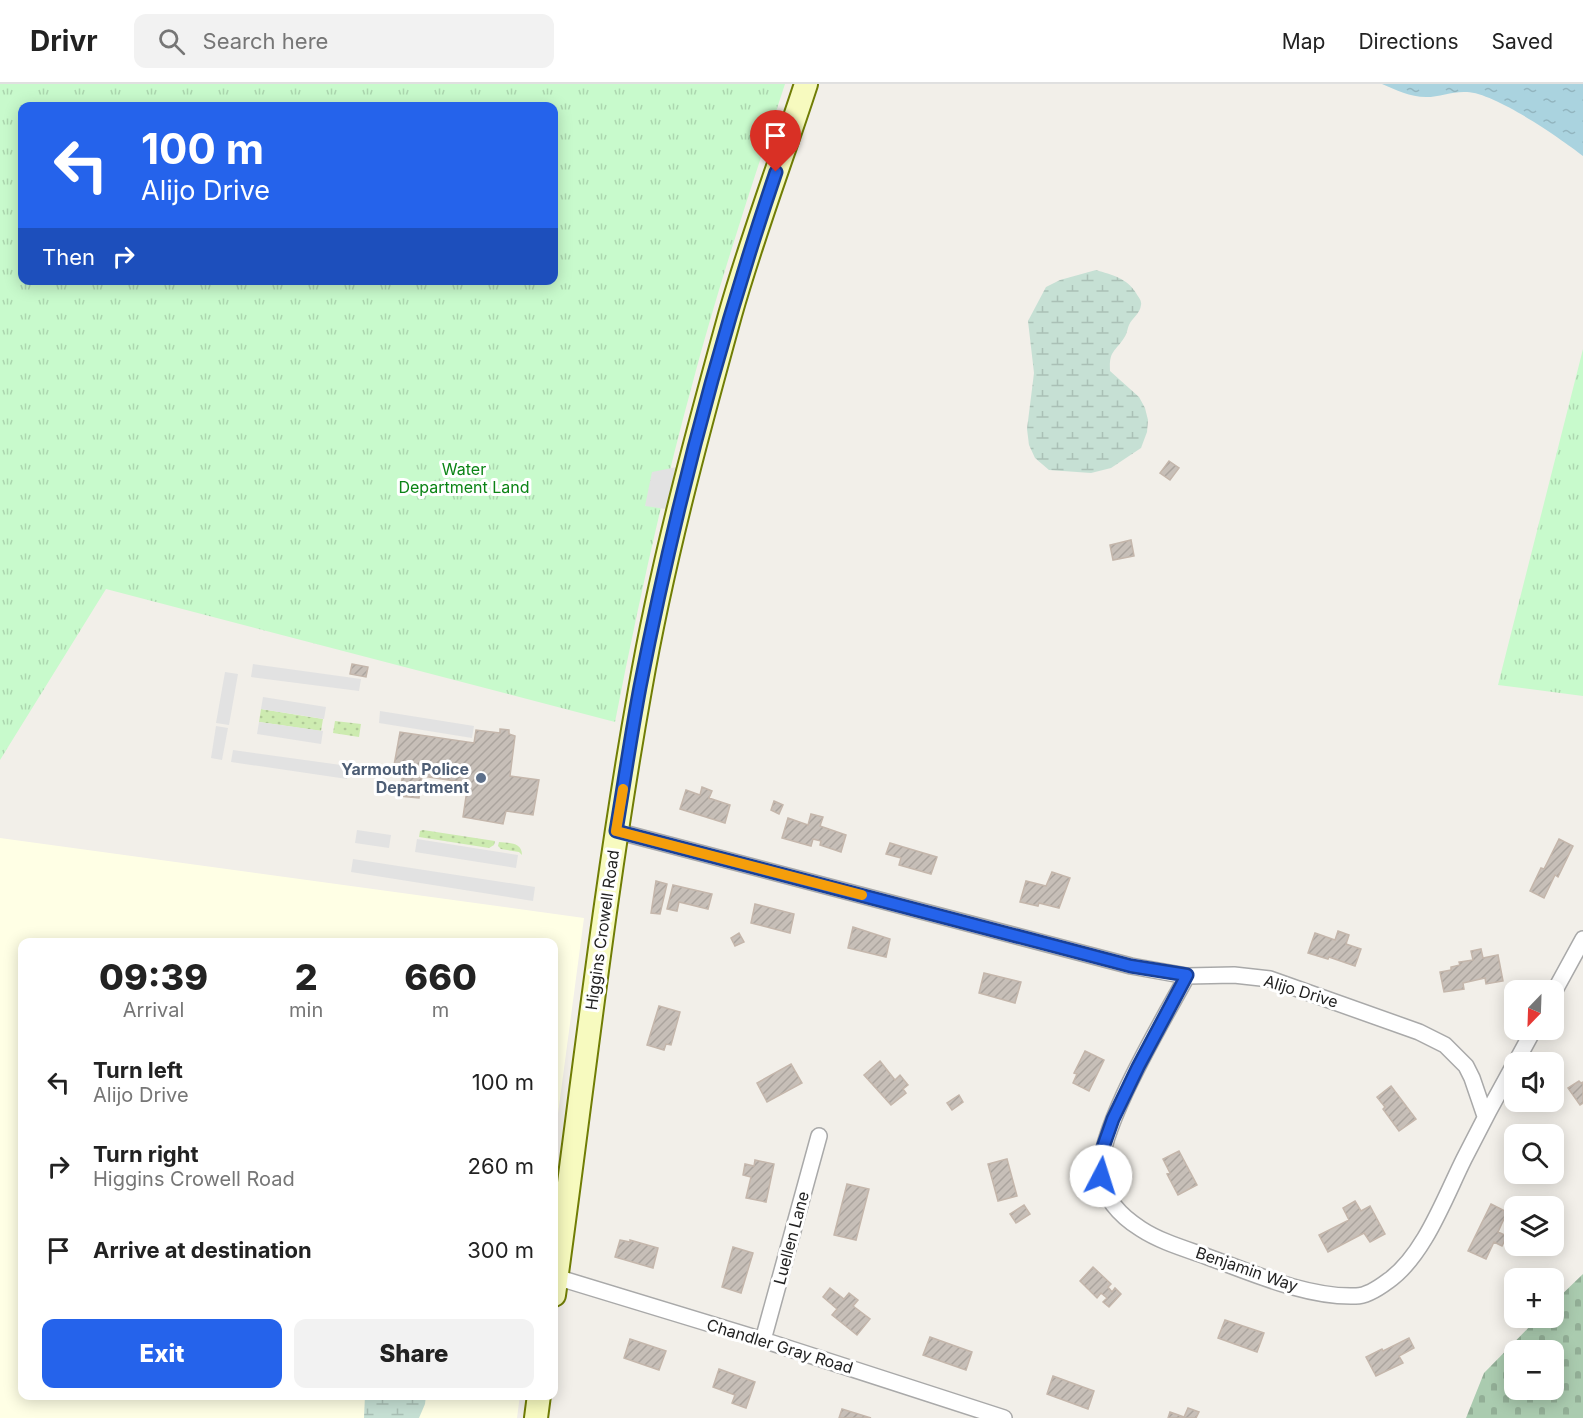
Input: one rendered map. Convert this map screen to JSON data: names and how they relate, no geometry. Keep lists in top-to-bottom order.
{
  "streets": {
    "main road": ["Higgins Crowell Road"],
    "street": [
      "Alijo Drive",
      "Luellen Lane",
      "Benjamin Way",
      "Chandler Gray Road"
    ]
  },
  "crossings": [
    ["Higgins Crowell Road", "Alijo Drive"],
    ["Alijo Drive", "Benjamin Way"],
    ["Luellen Lane", "Chandler Gray Road"]
  ],
  "parks": ["Water Department Land"],
  "places": ["Yarmouth Police Department"],
  "north": "bottom left",
  "page": {
    "header": "Drivr",
    "search": "Search here",
    "nav": ["Map", "Directions", "Saved"],
    "turn": ["100 m", "Alijo Drive"],
    "then": "Then",
    "eta": [
      "09:39",
      "Arrival",
      "2",
      "min",
      "660",
      "m"
    ],
    "map_buttons": ["+", "−"],
    "list": [
      {
        "name": "Turn left",
        "note": "Alijo Drive",
        "value": "100 m"
      },
      {
        "name": "Turn right",
        "note": "Higgins Crowell Road",
        "value": "260 m"
      },
      {
        "name": "Arrive at destination",
        "value": "300 m"
      }
    ],
    "buttons": ["Exit", "Share"]
  }
}
